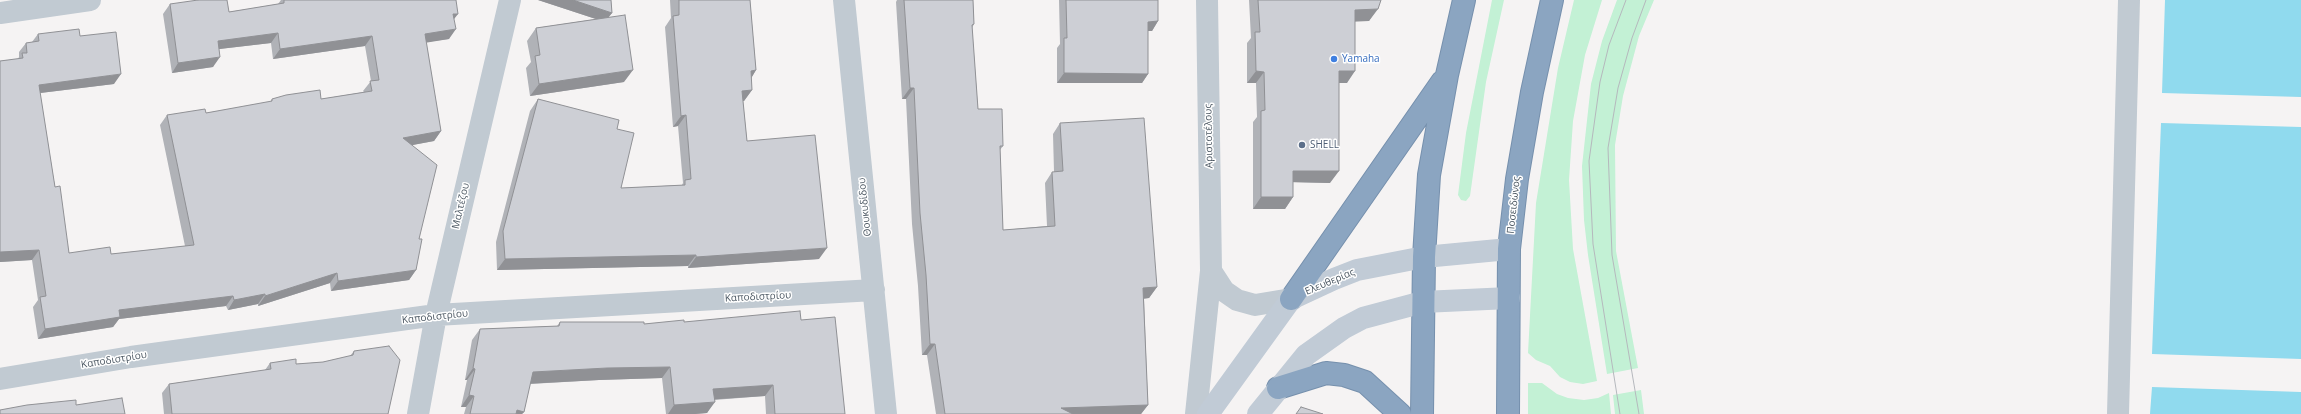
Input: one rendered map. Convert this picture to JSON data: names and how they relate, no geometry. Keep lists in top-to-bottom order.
{
  "streets": {
    "highway": ["Ποσειδώνος"],
    "main road": ["Ελευθερίας"],
    "street": [
      "Αριστοτέλους",
      "Μαλτέζου",
      "Θουκυδίδου",
      "Καποδιστρίου"
    ]
  },
  "crossings": [
    ["Ποσειδώνος", "Ελευθερίας"],
    ["Μαλτέζου", "Καποδιστρίου"],
    ["Θουκυδίδου", "Καποδιστρίου"]
  ],
  "places": ["Yamaha", "SHELL"]
}
